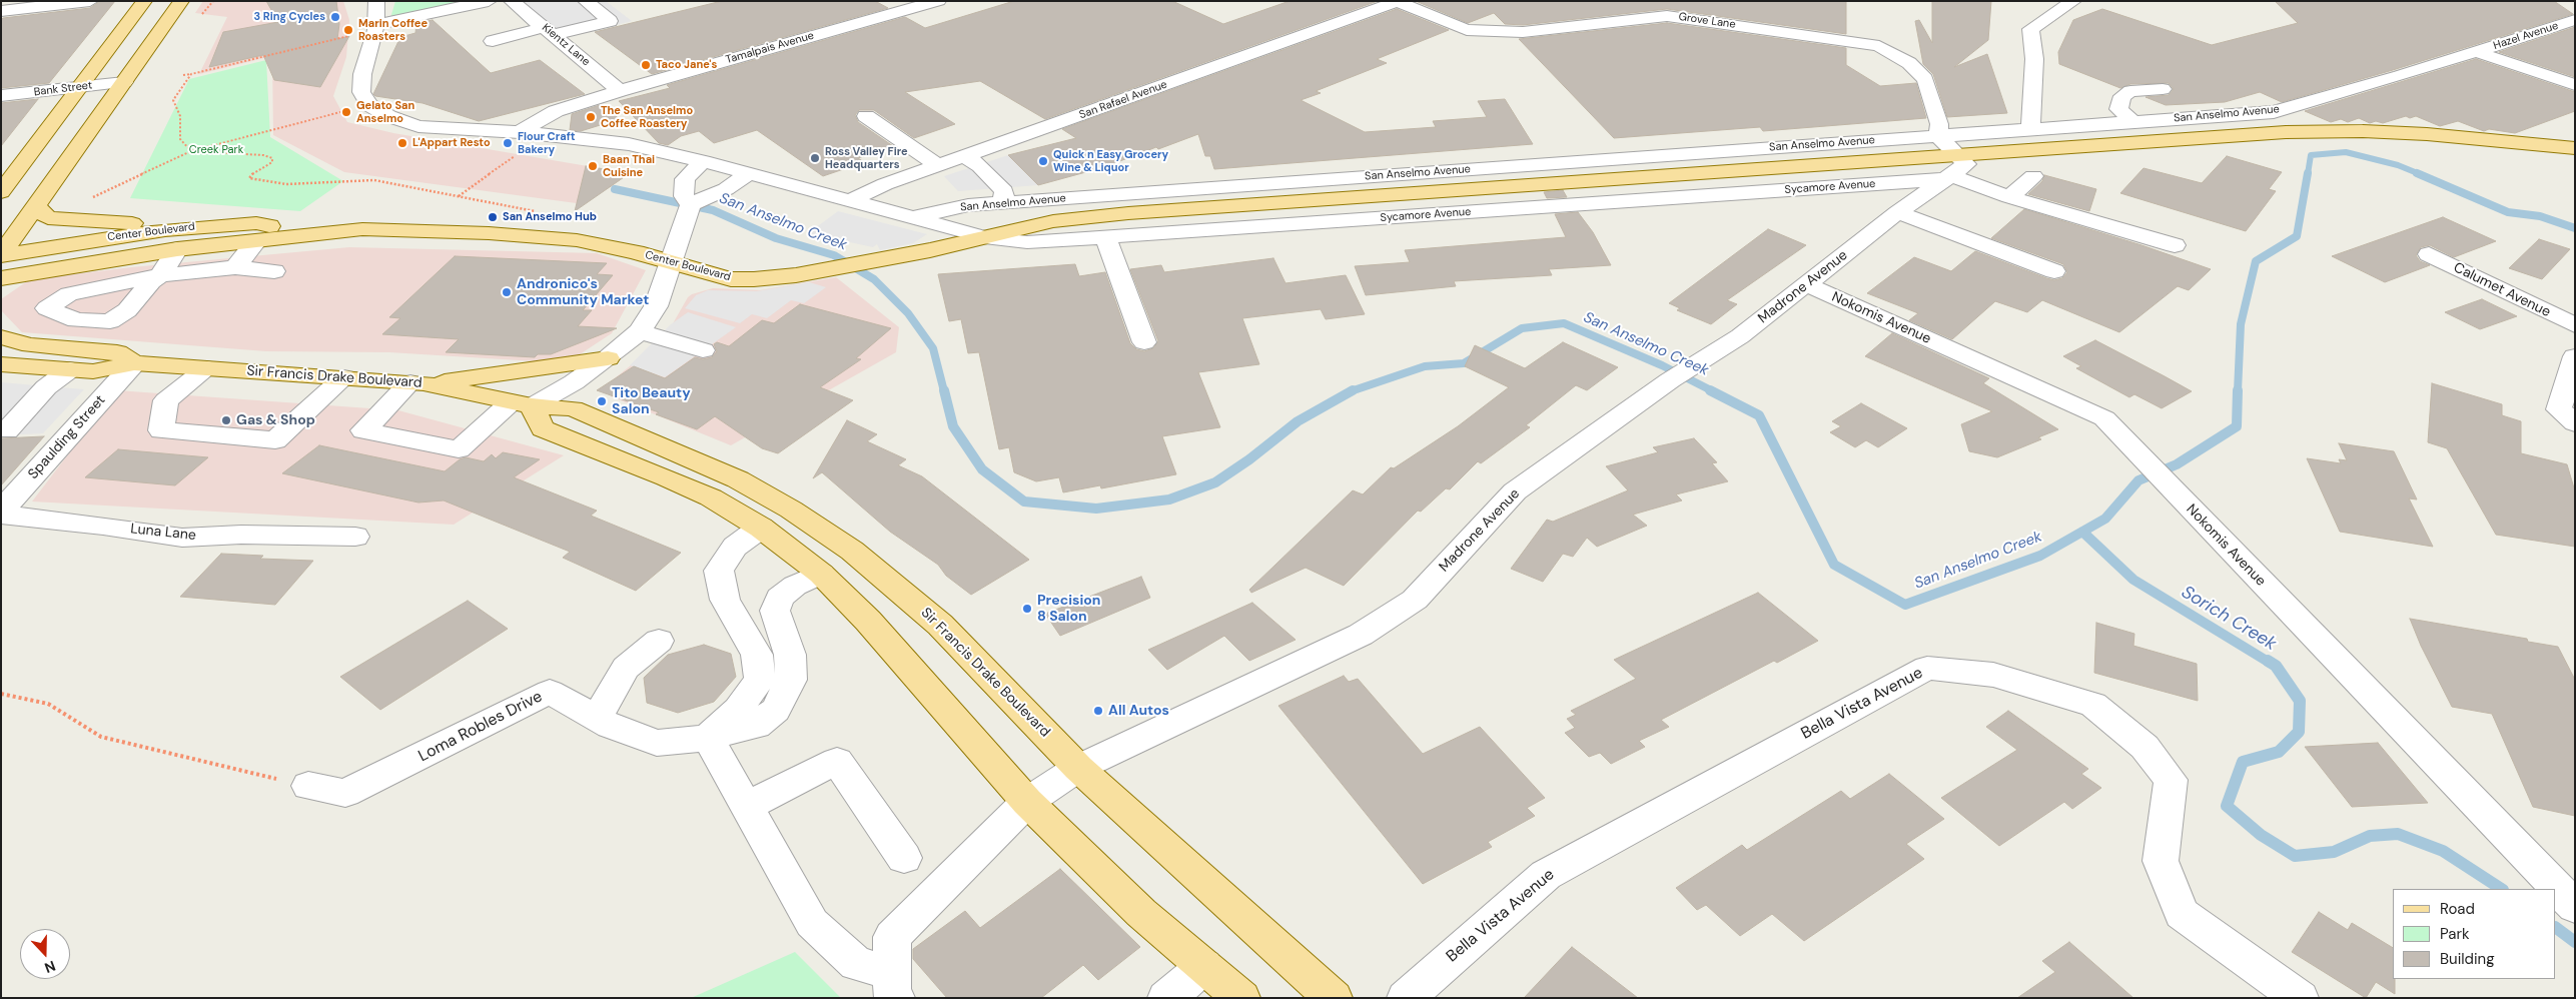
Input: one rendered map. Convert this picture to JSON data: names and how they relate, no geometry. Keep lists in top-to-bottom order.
{
  "streets": {
    "main road": ["Center Boulevard", "Sir Francis Drake Boulevard"],
    "street": [
      "Grove Lane",
      "Hazel Avenue",
      "Kientz Lane",
      "Tamalpais Avenue",
      "Bank Street",
      "San Rafael Avenue",
      "San Anselmo Avenue",
      "Sycamore Avenue",
      "Madrone Avenue",
      "Calumet Avenue",
      "Nokomis Avenue",
      "Spaulding Street",
      "Luna Lane",
      "Bella Vista Avenue",
      "Loma Robles Drive"
    ]
  },
  "crossings": [
    ["Grove Lane", "San Rafael Avenue"],
    ["Grove Lane", "San Anselmo Avenue"],
    ["Hazel Avenue", "San Anselmo Avenue"],
    ["Kientz Lane", "Tamalpais Avenue"],
    ["Tamalpais Avenue", "San Anselmo Avenue"],
    ["San Rafael Avenue", "San Anselmo Avenue"],
    ["San Anselmo Avenue", "Sycamore Avenue"],
    ["Sycamore Avenue", "Center Boulevard"],
    ["Sycamore Avenue", "Madrone Avenue"],
    ["Center Boulevard", "Madrone Avenue"],
    ["Madrone Avenue", "Nokomis Avenue"],
    ["Madrone Avenue", "Sir Francis Drake Boulevard"],
    ["Sir Francis Drake Boulevard", "Spaulding Street"],
    ["Spaulding Street", "Luna Lane"]
  ],
  "water": ["San Anselmo Creek", "Sorich Creek"],
  "parks": ["Creek Park"],
  "places": [
    "3 Ring Cycles",
    "Marin Coffee Roasters",
    "Taco Jane's",
    "Gelato San Anselmo",
    "The San Anselmo Coffee Roastery",
    "L'Appart Resto",
    "Flour Craft Bakery",
    "Ross Valley Fire Headquarters",
    "Quick n Easy Grocery Wine & Liquor",
    "Baan Thai Cuisine",
    "San Anselmo Hub",
    "Andronico's Community Market",
    "Tito Beauty Salon",
    "Gas & Shop",
    "Precision 8 Salon",
    "All Autos"
  ],
  "legend": ["Road", "Park", "Building"],
  "north": "bottom"
}
